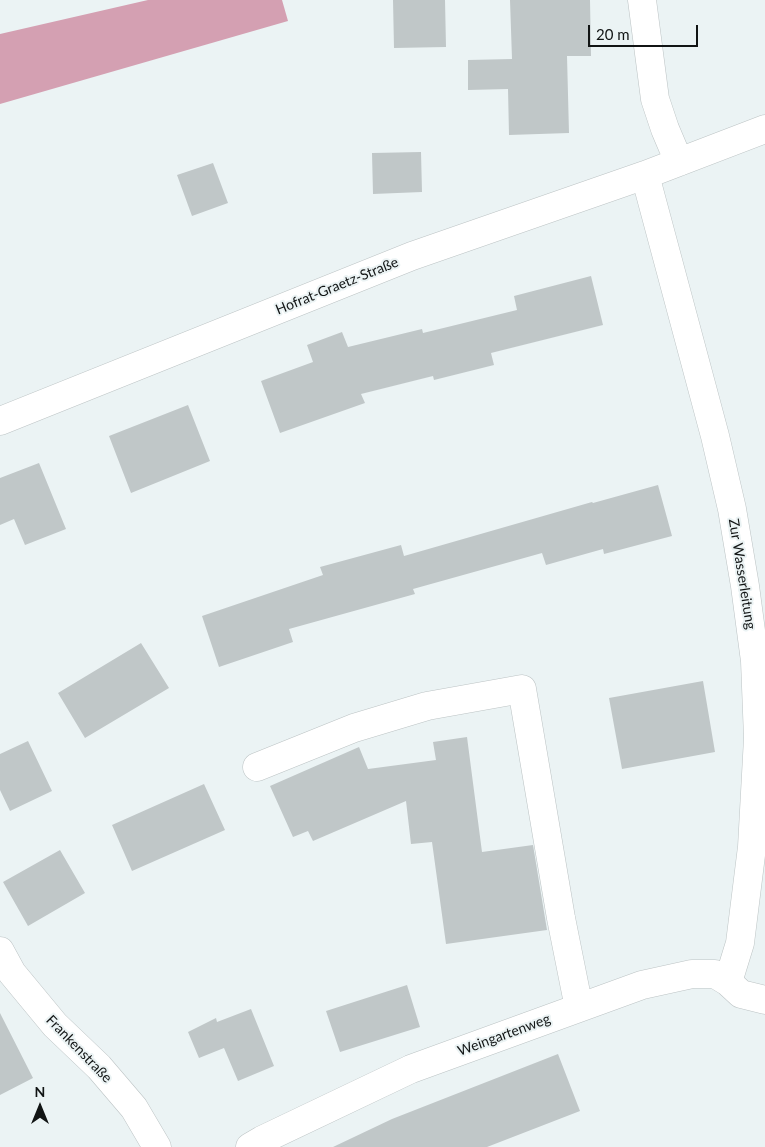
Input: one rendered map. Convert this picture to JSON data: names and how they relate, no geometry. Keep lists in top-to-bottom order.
{
  "streets": {
    "street": [
      "Hofrat-Graetz-Straße",
      "Zur Wasserleitung",
      "Weingartenweg",
      "Frankenstraße"
    ]
  },
  "crossings": [
    ["Hofrat-Graetz-Straße", "Zur Wasserleitung"],
    ["Zur Wasserleitung", "Weingartenweg"]
  ],
  "scale_bar": "20 m",
  "north": "top"
}
